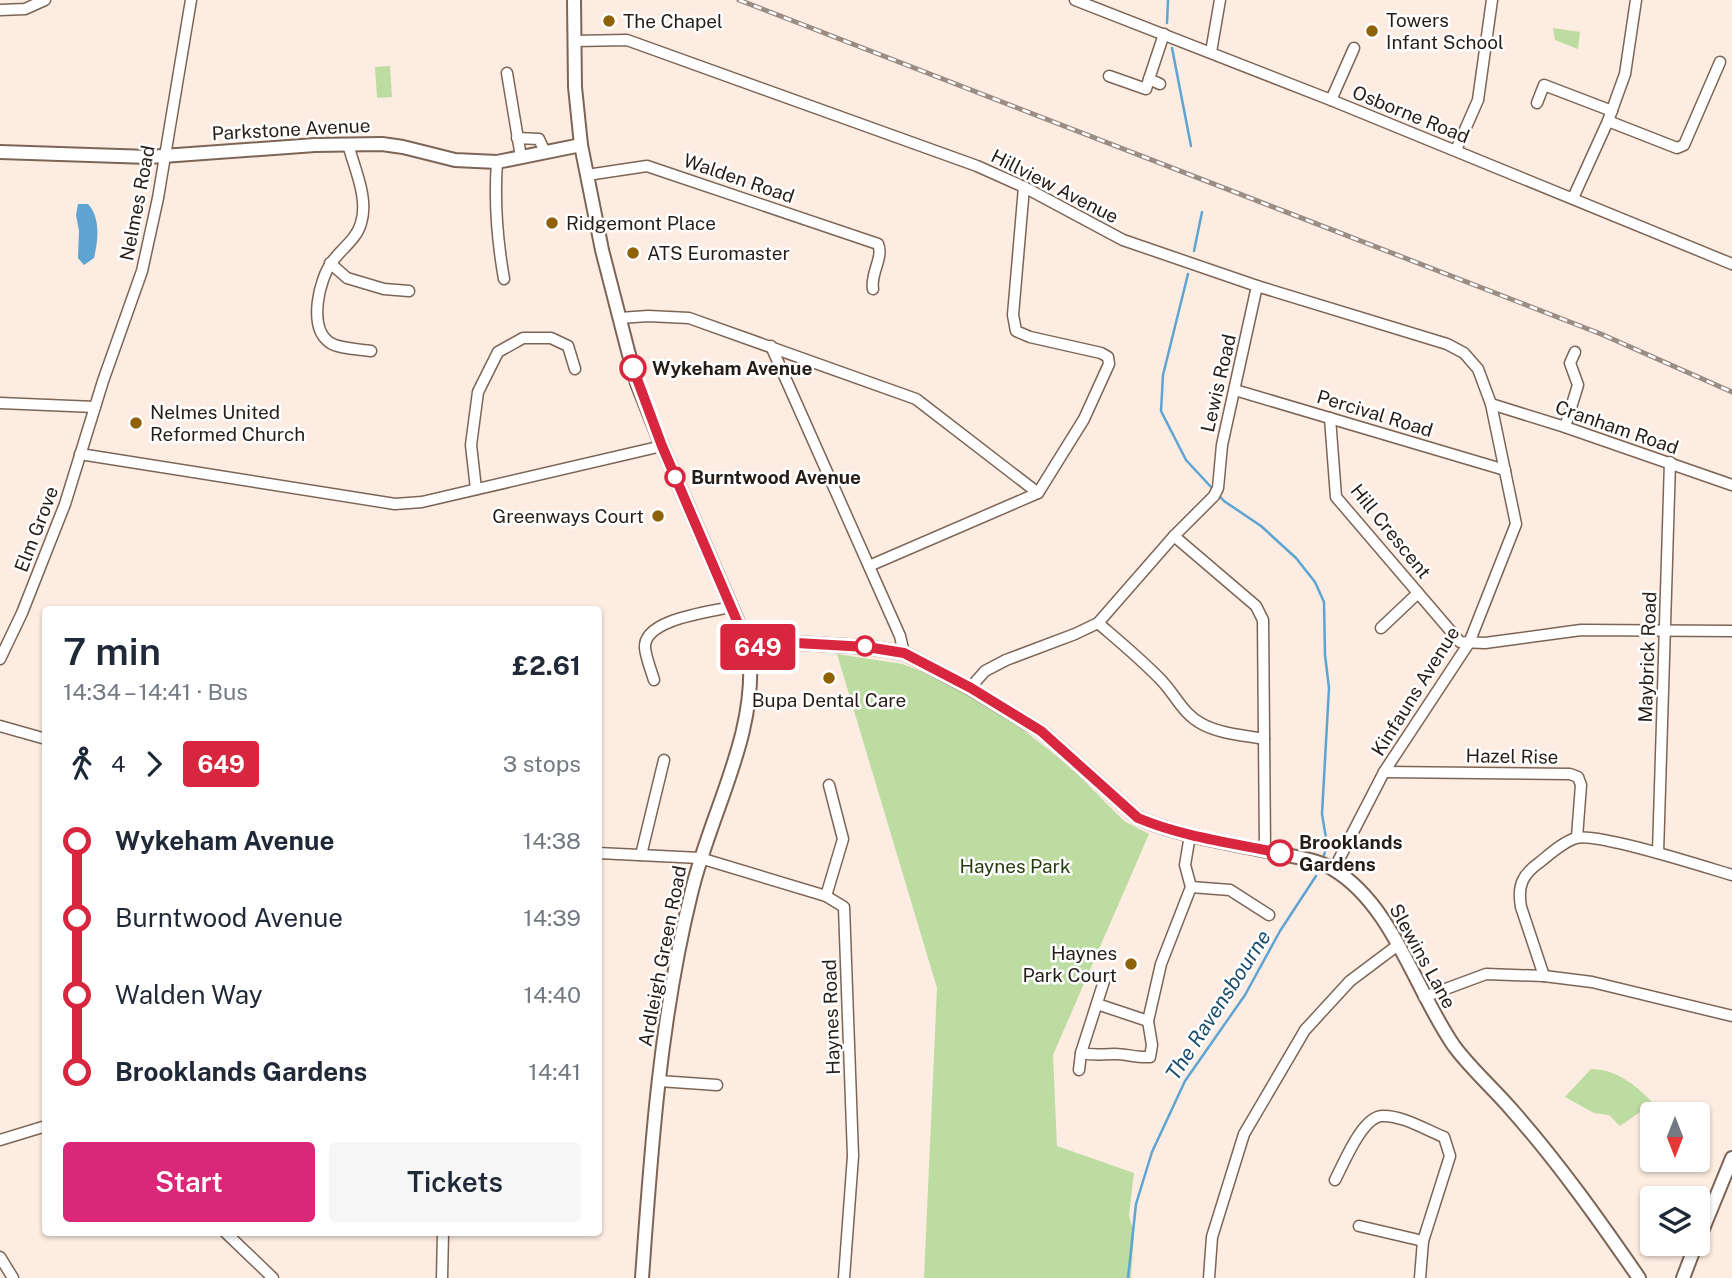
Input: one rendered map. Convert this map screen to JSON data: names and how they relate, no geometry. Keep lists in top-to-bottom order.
{
  "streets": {
    "street": [
      "Osborne Road",
      "Parkstone Avenue",
      "Walden Road",
      "Hillview Avenue",
      "Nelmes Road",
      "Lewis Road",
      "Percival Road",
      "Cranham Road",
      "Elm Grove",
      "Hill Crescent",
      "Maybrick Road",
      "Kinfauns Avenue",
      "Hazel Rise",
      "Ardleigh Green Road",
      "Slewins Lane",
      "Haynes Road"
    ]
  },
  "crossings": [
    ["Parkstone Avenue", "Nelmes Road"],
    ["Hillview Avenue", "Lewis Road"],
    ["Hillview Avenue", "Cranham Road"],
    ["Hillview Avenue", "Kinfauns Avenue"],
    ["Nelmes Road", "Elm Grove"],
    ["Lewis Road", "Percival Road"],
    ["Percival Road", "Hill Crescent"],
    ["Percival Road", "Kinfauns Avenue"],
    ["Cranham Road", "Maybrick Road"],
    ["Cranham Road", "Kinfauns Avenue"],
    ["Hill Crescent", "Kinfauns Avenue"],
    ["Kinfauns Avenue", "Hazel Rise"],
    ["Kinfauns Avenue", "Slewins Lane"],
    ["Ardleigh Green Road", "Slewins Lane"]
  ],
  "water": ["The Ravensbourne"],
  "parks": ["Haynes Park"],
  "places": [
    "The Chapel",
    "Towers Infant School",
    "Ridgemont Place",
    "ATS Euromaster",
    "Wykeham Avenue",
    "Nelmes United Reformed Church",
    "Burntwood Avenue",
    "Greenways Court",
    "Bupa Dental Care",
    "Brooklands Gardens",
    "Haynes Park Court"
  ],
  "lines": ["bus line 649"],
  "north": "bottom",
  "page": {
    "on_map": "649",
    "heading": ["7 min", "14:34 – 14:41 · Bus", "£2.61"],
    "legs": ["4", "649", "3 stops"],
    "list": [
      {
        "name": "Wykeham Avenue",
        "value": "14:38"
      },
      {
        "name": "Burntwood Avenue",
        "value": "14:39"
      },
      {
        "name": "Walden Way",
        "value": "14:40"
      },
      {
        "name": "Brooklands Gardens",
        "value": "14:41"
      }
    ],
    "buttons": ["Start", "Tickets"]
  }
}
